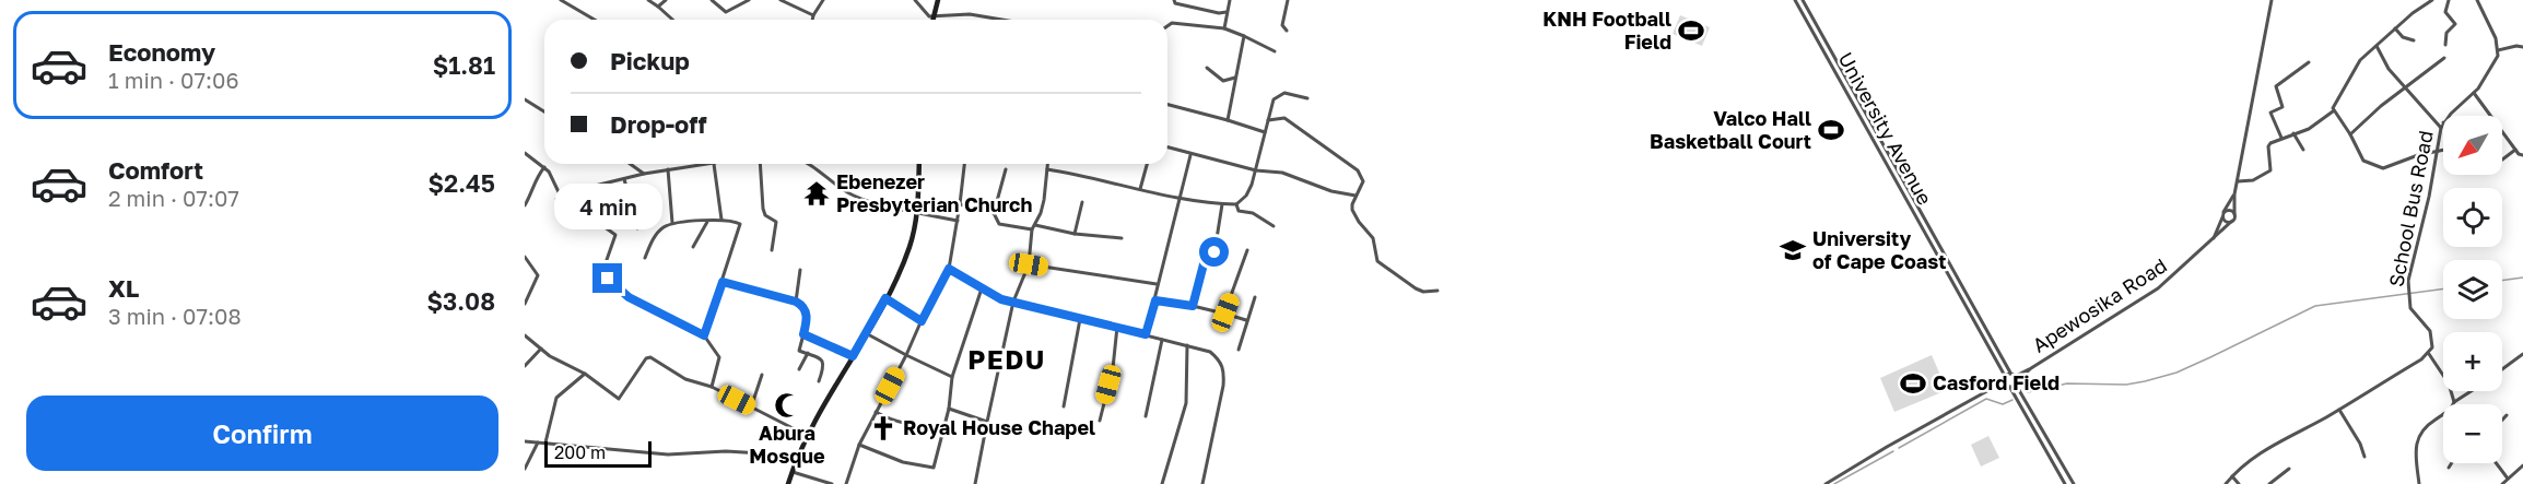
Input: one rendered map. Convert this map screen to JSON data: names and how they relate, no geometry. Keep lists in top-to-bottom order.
{
  "streets": {
    "street": ["University Avenue", "School Bus Road", "Apewosika Road"]
  },
  "districts": ["PEDU"],
  "places": {
    "sports": ["KNH Football Field", "Valco Hall Basketball Court", "Casford Field"],
    "temple": ["Ebenezer Presbyterian Church"],
    "school or university": ["University of Cape Coast"],
    "mosque": ["Abura Mosque"],
    "church": ["Royal House Chapel"]
  },
  "scale_bar": "200 m",
  "north": "bottom left",
  "page": {
    "list": [
      {
        "name": "Economy",
        "note": "1 min · 07:06",
        "value": "$1.81"
      },
      {
        "name": "Comfort",
        "note": "2 min · 07:07",
        "value": "$2.45"
      },
      {
        "name": "XL",
        "note": "3 min · 07:08",
        "value": "$3.08"
      }
    ],
    "banner": ["Pickup", "Drop-off"],
    "map_buttons": ["+", "−"],
    "bubble": "4 min",
    "buttons": "Confirm",
    "scale": "200 m"
  }
}
